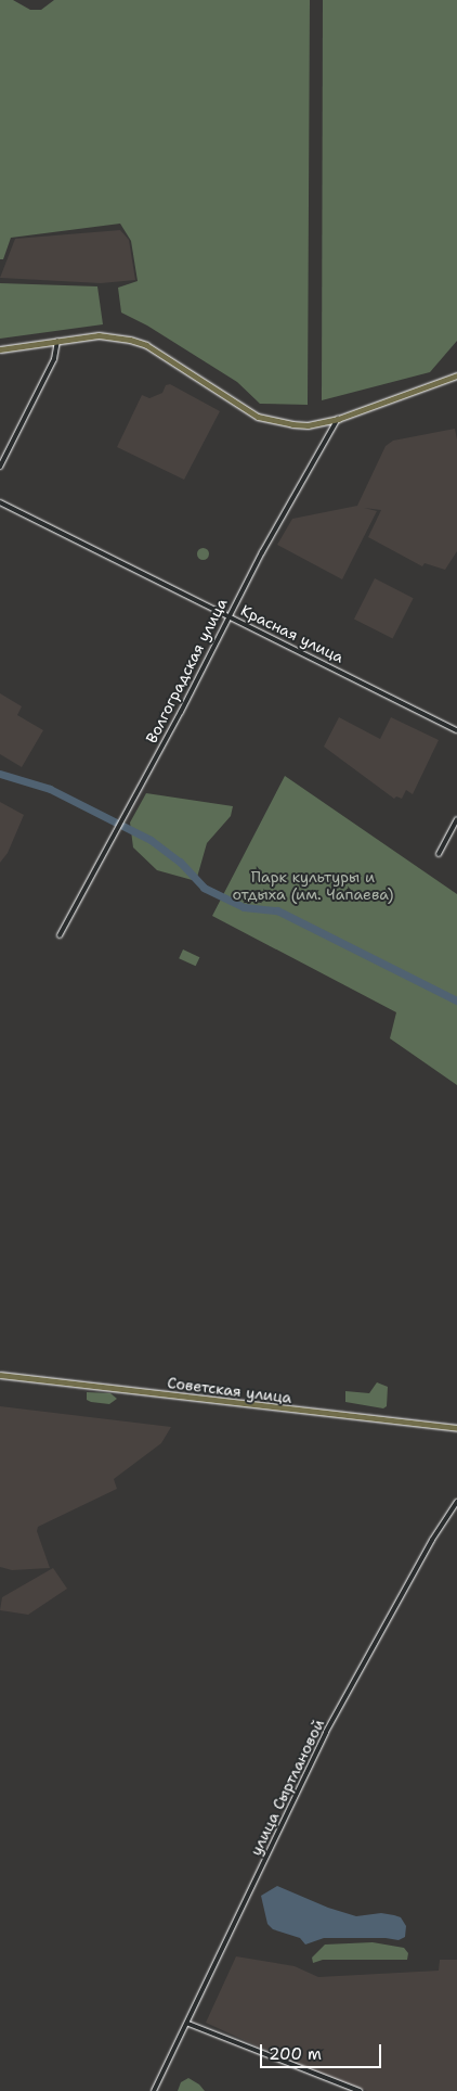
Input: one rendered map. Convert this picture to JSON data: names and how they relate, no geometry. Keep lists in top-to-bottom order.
{
  "streets": {
    "main road": ["Советская улица"],
    "street": ["Красная улица", "Волгоградская улица", "улица Сыртлановой"]
  },
  "crossings": [
    ["Красная улица", "Волгоградская улица"]
  ],
  "parks": ["Парк культуры и отдыха (им. Чапаева)"],
  "scale_bar": "200 m"
}
